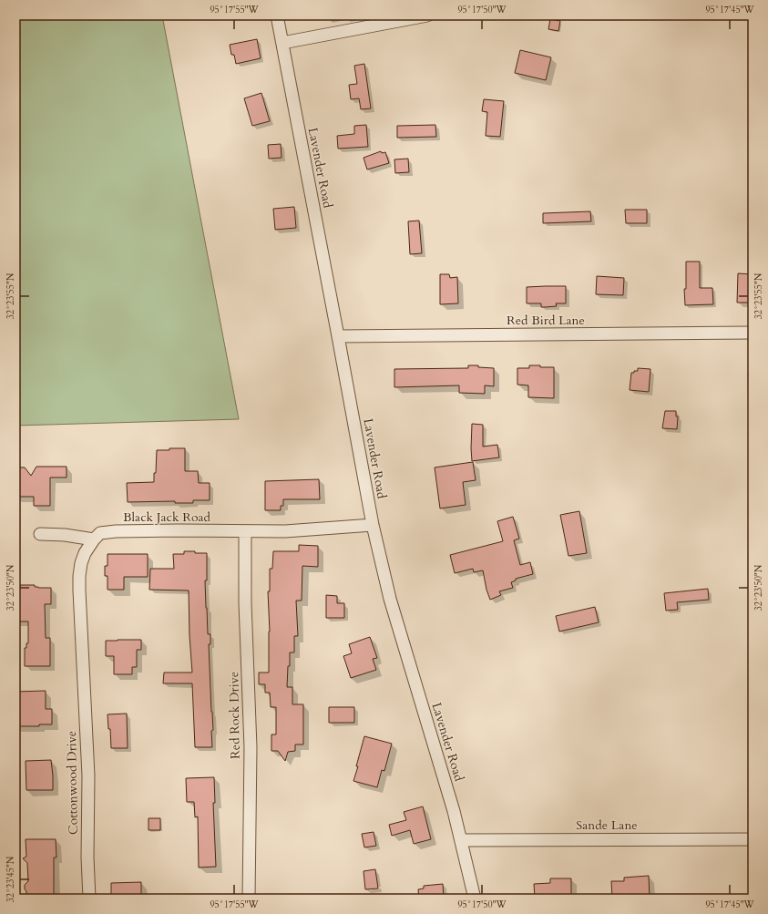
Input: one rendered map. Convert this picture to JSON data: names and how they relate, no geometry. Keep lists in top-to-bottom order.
{
  "streets": {
    "street": [
      "Lavender Road",
      "Red Bird Lane",
      "Black Jack Road",
      "Red Rock Drive",
      "Cottonwood Drive",
      "Sande Lane"
    ]
  },
  "crossings": [
    ["Lavender Road", "Red Bird Lane"],
    ["Lavender Road", "Black Jack Road"],
    ["Lavender Road", "Sande Lane"],
    ["Black Jack Road", "Red Rock Drive"],
    ["Black Jack Road", "Cottonwood Drive"]
  ],
  "coordinates": [
    "95°17'55\"W",
    "95°17'50\"W",
    "95°17'45\"W",
    "32°23'55\"N",
    "32°23'50\"N",
    "32°23'45\"N"
  ]
}
